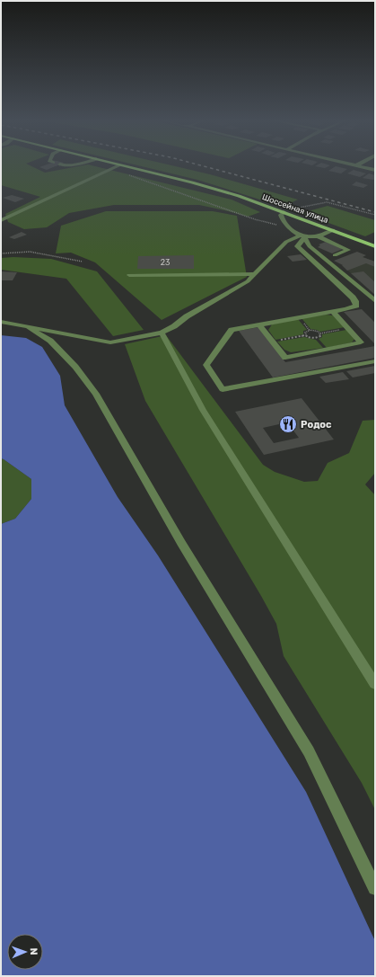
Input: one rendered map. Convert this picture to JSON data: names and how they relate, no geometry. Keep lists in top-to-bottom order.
{
  "streets": {
    "main road": ["Шоссейная улица"]
  },
  "places": {
    "restaurant": ["Родос"]
  },
  "house_numbers": ["23"],
  "north": "right"
}
